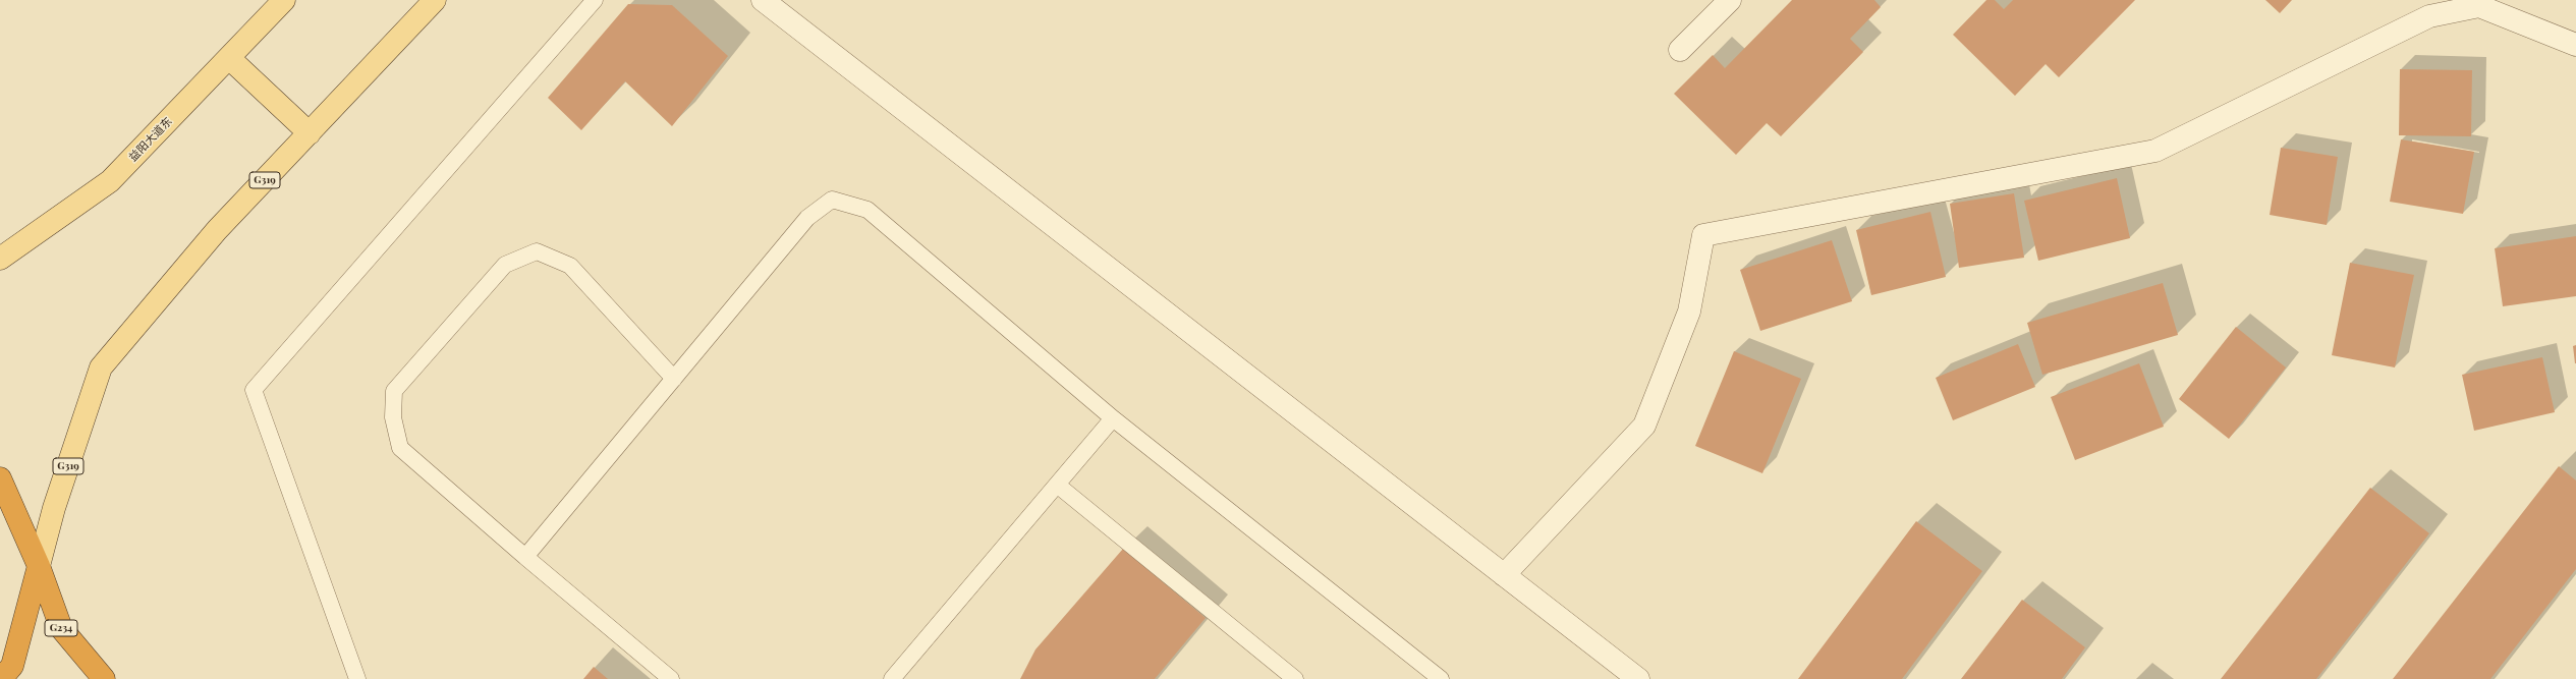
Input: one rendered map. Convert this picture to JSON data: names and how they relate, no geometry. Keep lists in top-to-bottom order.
{
  "streets": {
    "highway": ["G234"],
    "main road": ["益阳大道东", "G319"]
  },
  "crossings": [
    ["G319", "G234"]
  ]
}
